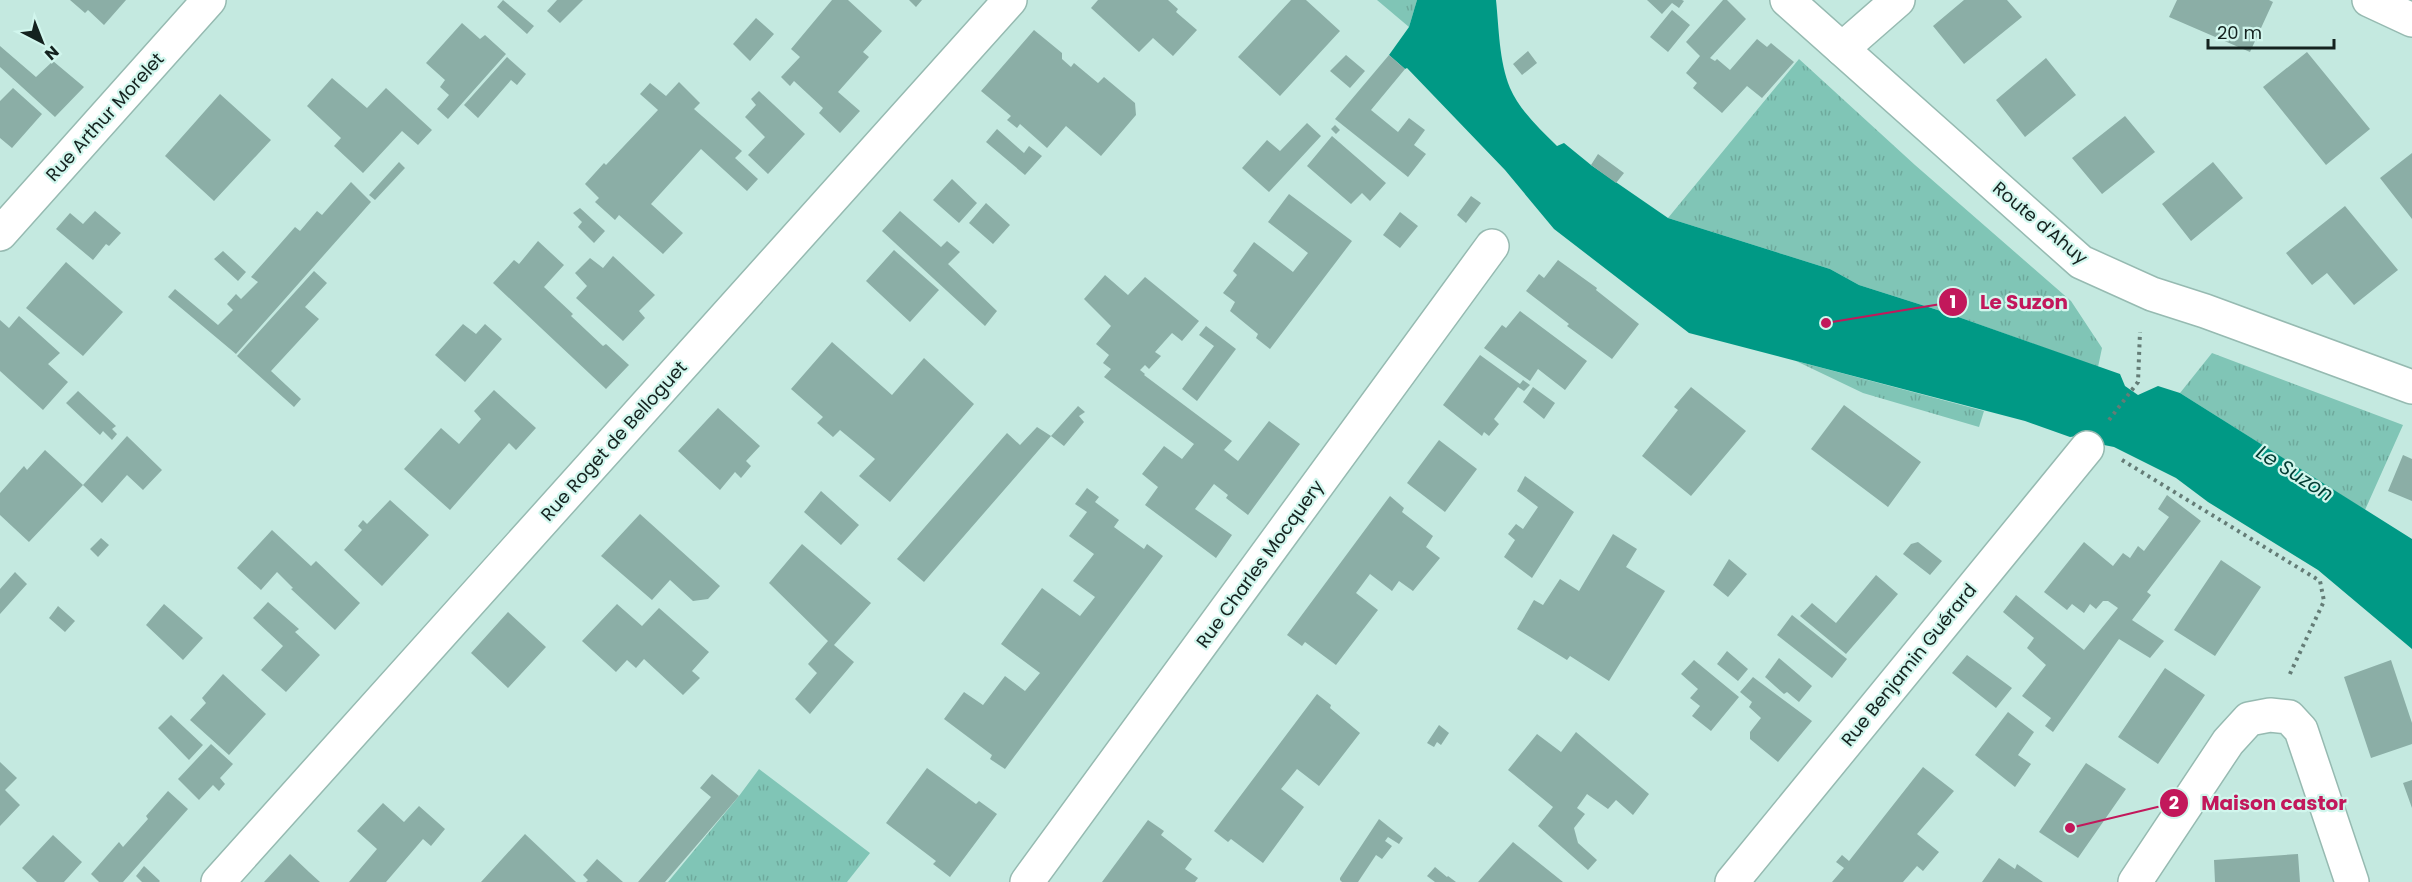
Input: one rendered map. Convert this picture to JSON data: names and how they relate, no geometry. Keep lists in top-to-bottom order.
{
  "streets": {
    "street": [
      "Rue Arthur Morelet",
      "Route d'Ahuy",
      "Rue Roget de Belloguet",
      "Rue Charles Mocquery",
      "Rue Benjamin Guérard"
    ]
  },
  "water": ["Le Suzon"],
  "places": ["Le Suzon", "Maison castor"],
  "scale_bar": "20 m",
  "north": "bottom right"
}
